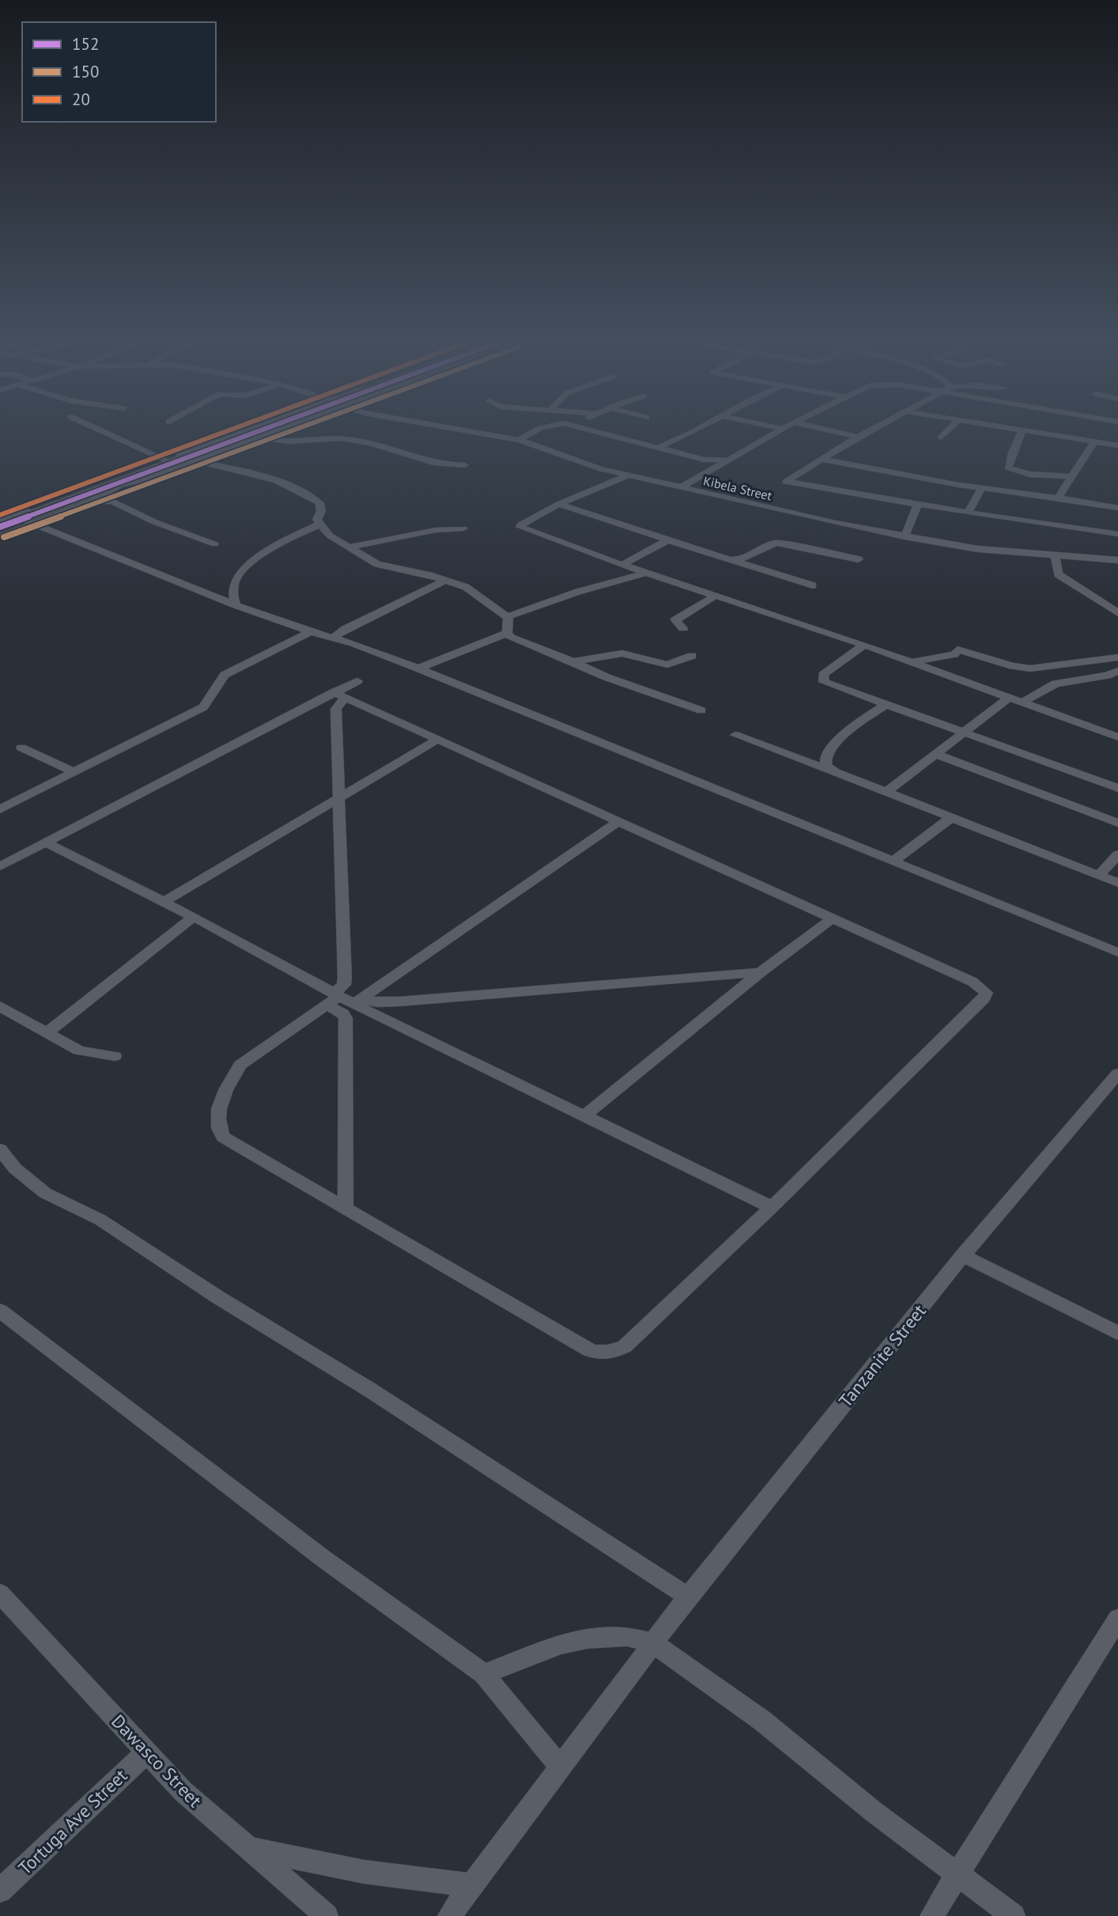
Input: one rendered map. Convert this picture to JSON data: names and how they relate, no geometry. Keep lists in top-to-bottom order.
{
  "streets": {
    "street": [
      "Kibela Street",
      "Tanzanite Street",
      "Dawasco Street",
      "Tortuga Ave Street"
    ]
  },
  "crossings": [
    ["Dawasco Street", "Tortuga Ave Street"]
  ],
  "lines": ["transit line 152", "transit line 150", "transit line 20"],
  "legend": ["152", "150", "20"]
}
